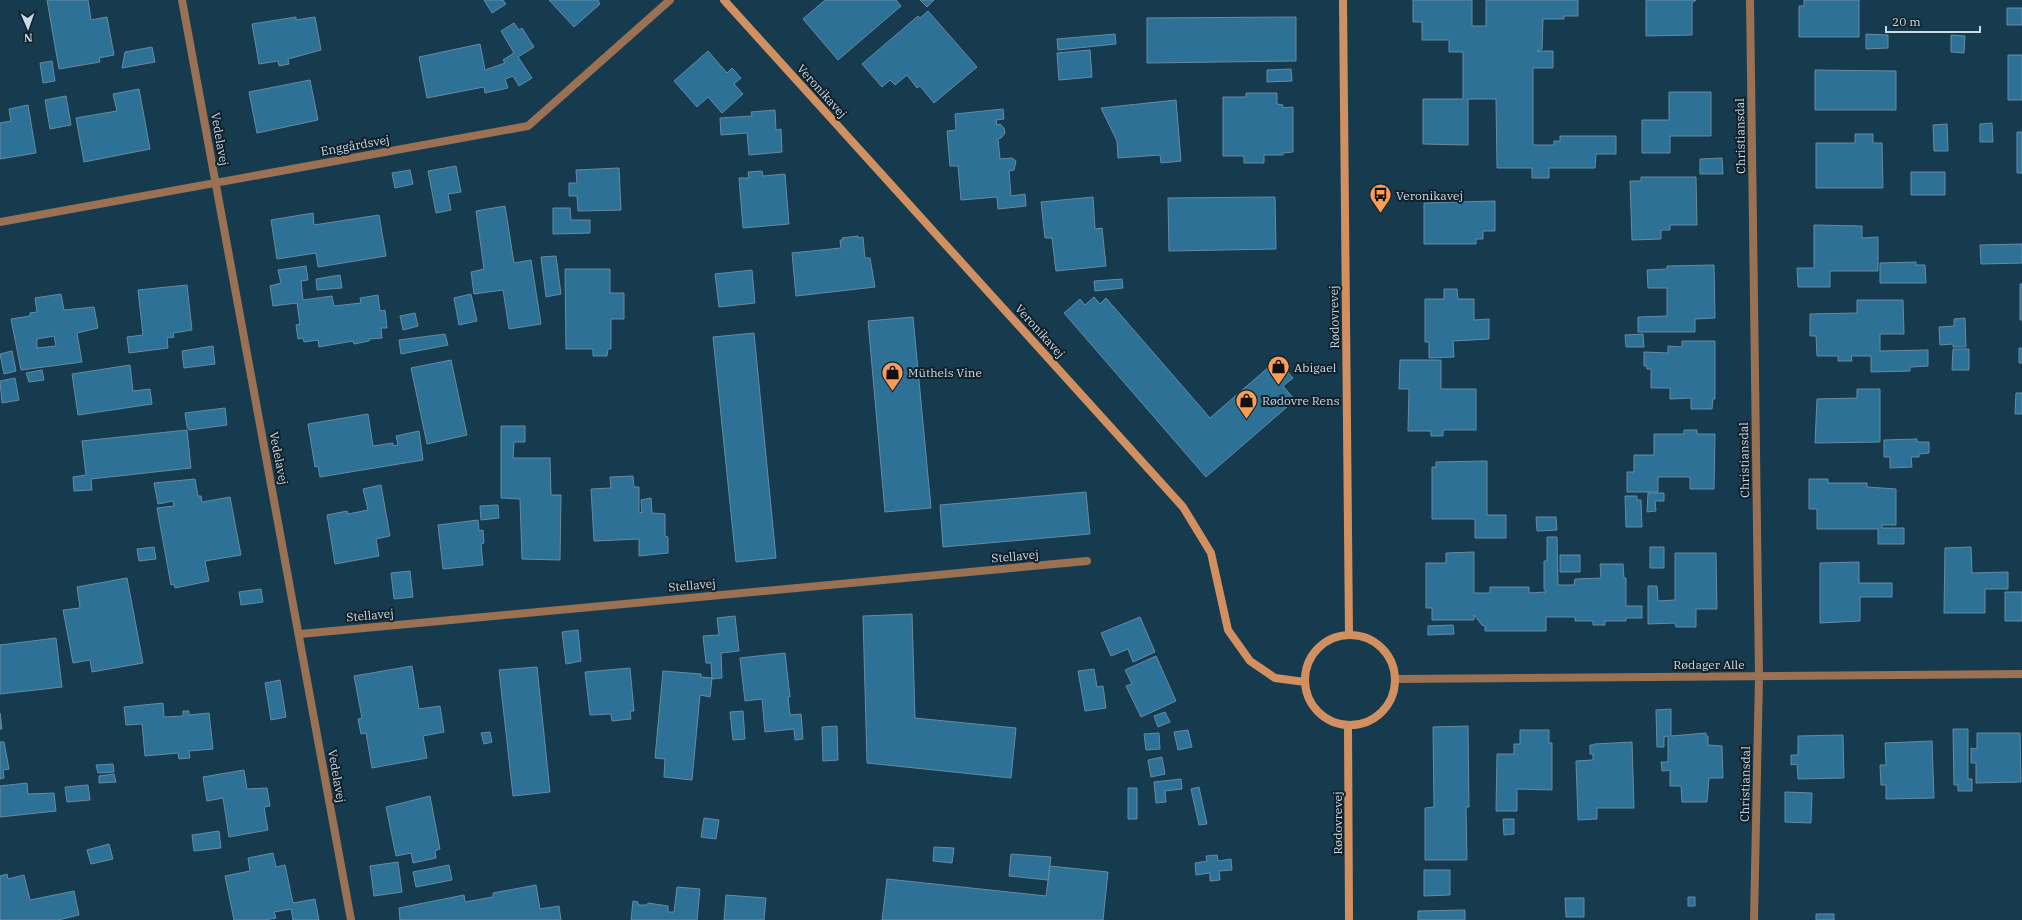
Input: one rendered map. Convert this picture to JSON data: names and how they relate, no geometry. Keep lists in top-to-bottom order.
{
  "streets": {
    "street": [
      "Veronikavej",
      "Christiansdal",
      "Vedelavej",
      "Enggårdsvej",
      "Rødovrevej",
      "Stellavej",
      "Rødager Alle"
    ]
  },
  "crossings": [
    ["Veronikavej", "Rødovrevej"],
    ["Veronikavej", "Rødager Alle"],
    ["Christiansdal", "Rødager Alle"],
    ["Vedelavej", "Enggårdsvej"],
    ["Vedelavej", "Stellavej"],
    ["Rødovrevej", "Rødager Alle"]
  ],
  "places": {
    "bus stop": ["Veronikavej"],
    "shop": ["Abigael", "Müthels Vine", "Rødovre Rens"]
  },
  "scale_bar": "20 m",
  "north": "bottom"
}
